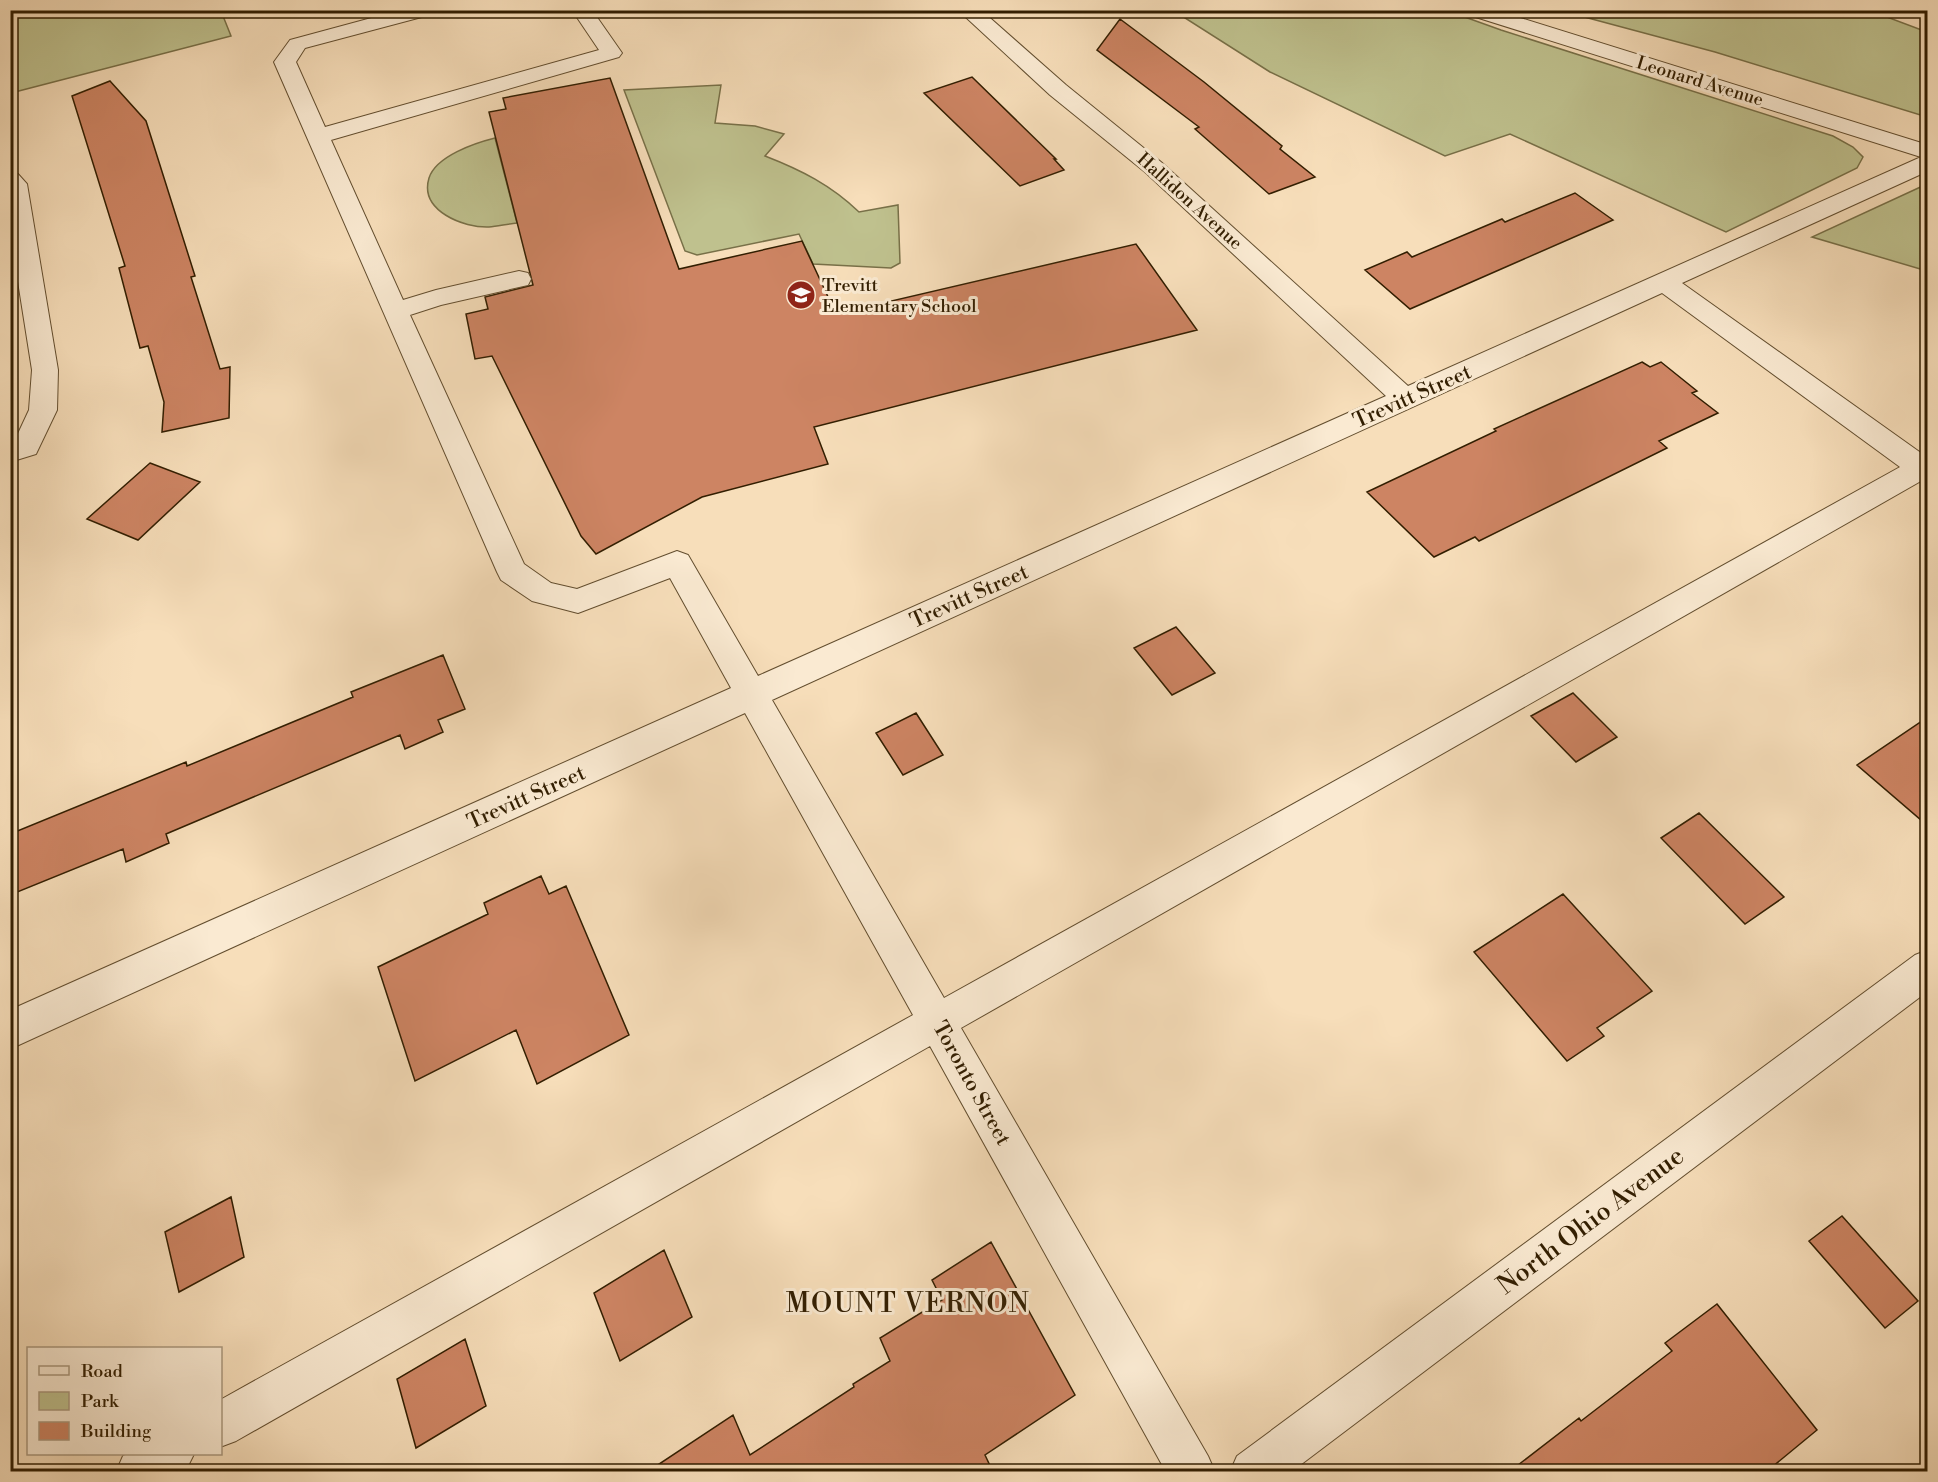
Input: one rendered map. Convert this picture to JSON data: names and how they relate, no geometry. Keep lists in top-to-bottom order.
{
  "streets": {
    "street": [
      "Leonard Avenue",
      "Hallidon Avenue",
      "Trevitt Street",
      "Toronto Street",
      "North Ohio Avenue"
    ]
  },
  "crossings": [
    ["Hallidon Avenue", "Trevitt Street"],
    ["Trevitt Street", "Toronto Street"]
  ],
  "districts": ["MOUNT VERNON"],
  "places": {
    "school or university": ["Trevitt Elementary School"]
  },
  "legend": ["Road", "Park", "Building"]
}
